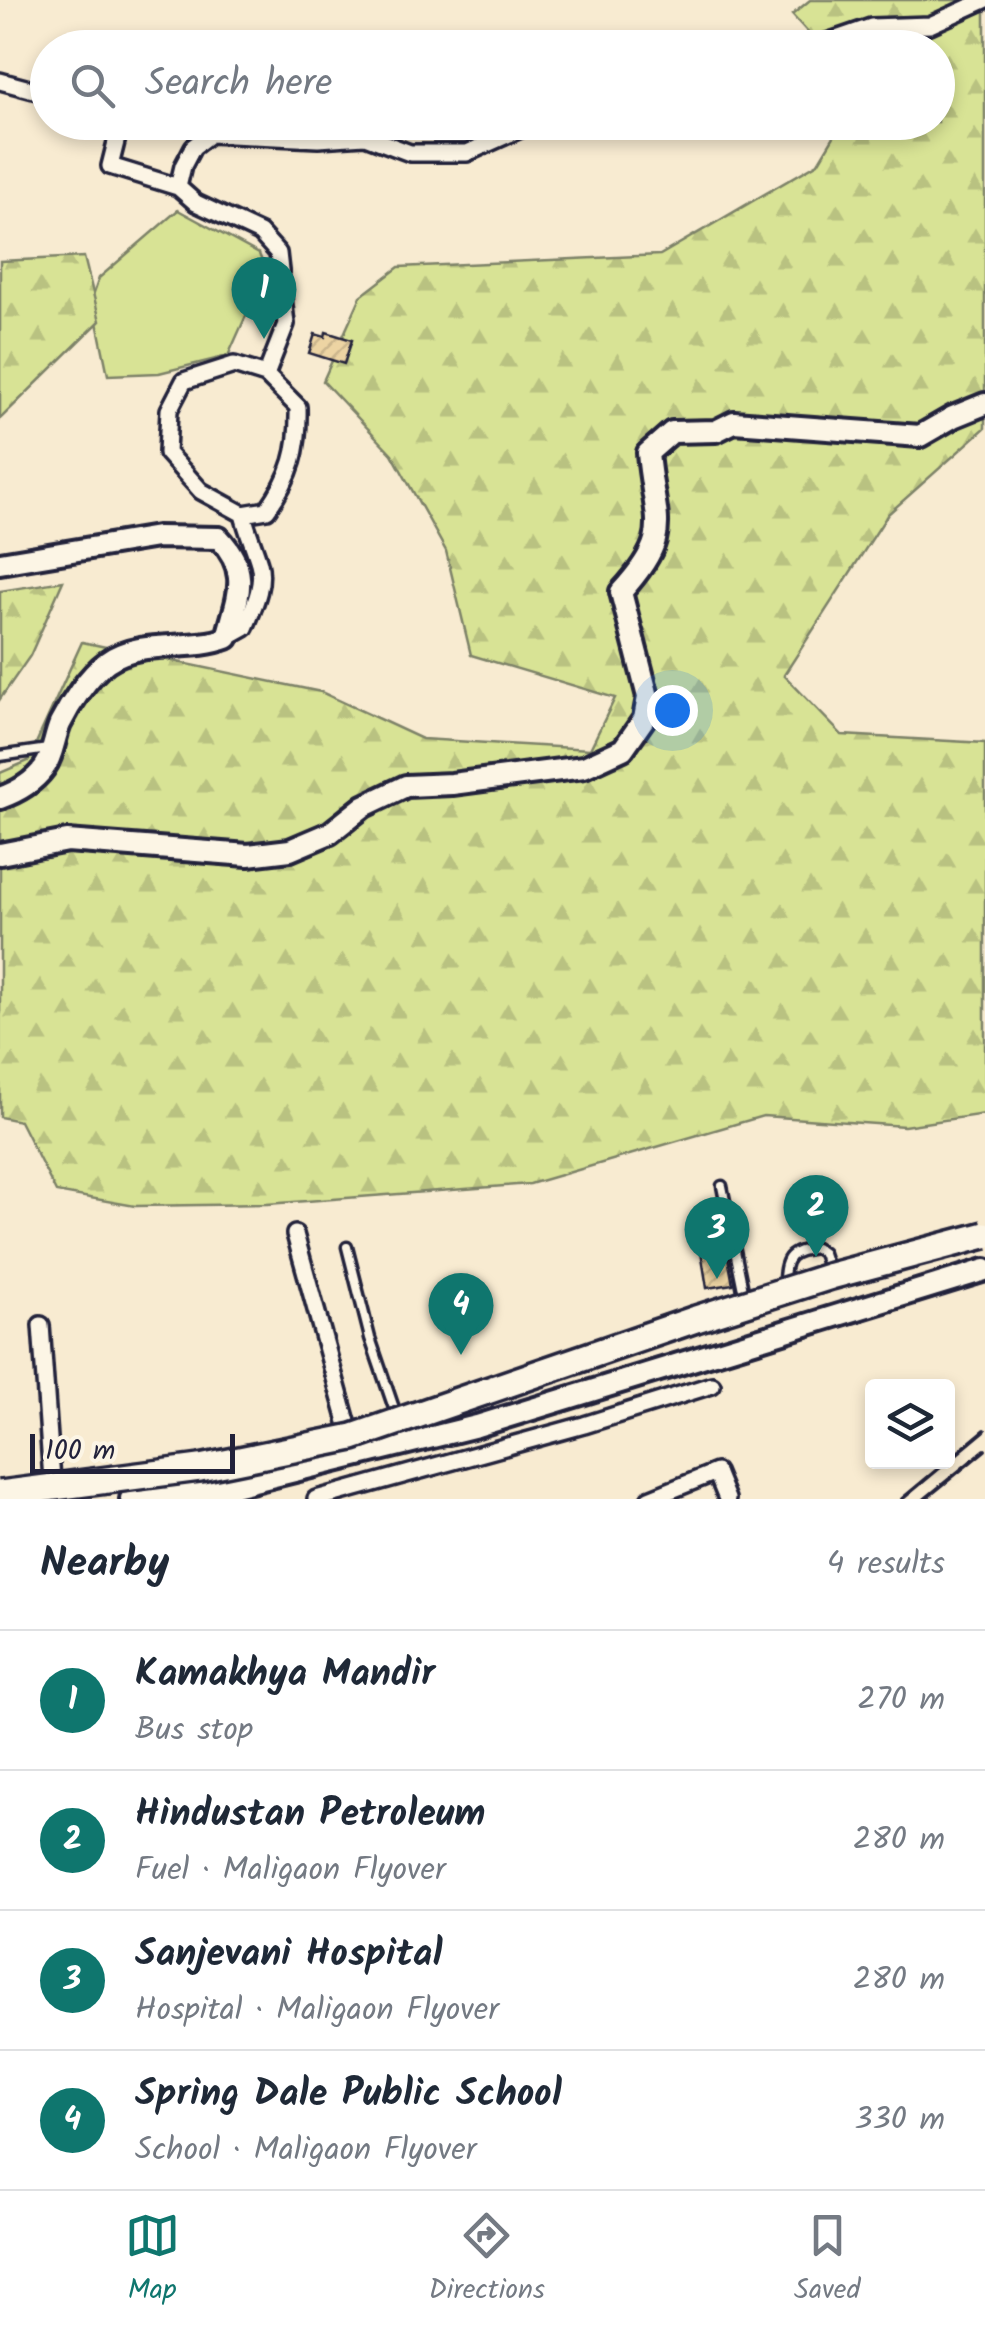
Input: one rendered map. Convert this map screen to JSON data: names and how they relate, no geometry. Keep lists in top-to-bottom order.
{
  "scale_bar": "100 m",
  "page": {
    "search": "Search here",
    "pins": [
      "1",
      "2",
      "3",
      "4"
    ],
    "scale": "100 m",
    "heading": ["Nearby", "4 results"],
    "list": [
      {
        "mark": "1",
        "name": "Kamakhya Mandir",
        "note": "Bus stop",
        "value": "270 m"
      },
      {
        "mark": "2",
        "name": "Hindustan Petroleum",
        "note": "Fuel · Maligaon Flyover",
        "value": "280 m"
      },
      {
        "mark": "3",
        "name": "Sanjevani Hospital",
        "note": "Hospital · Maligaon Flyover",
        "value": "280 m"
      },
      {
        "mark": "4",
        "name": "Spring Dale Public School",
        "note": "School · Maligaon Flyover",
        "value": "330 m"
      }
    ],
    "nav": ["Map", "Directions", "Saved"]
  }
}
